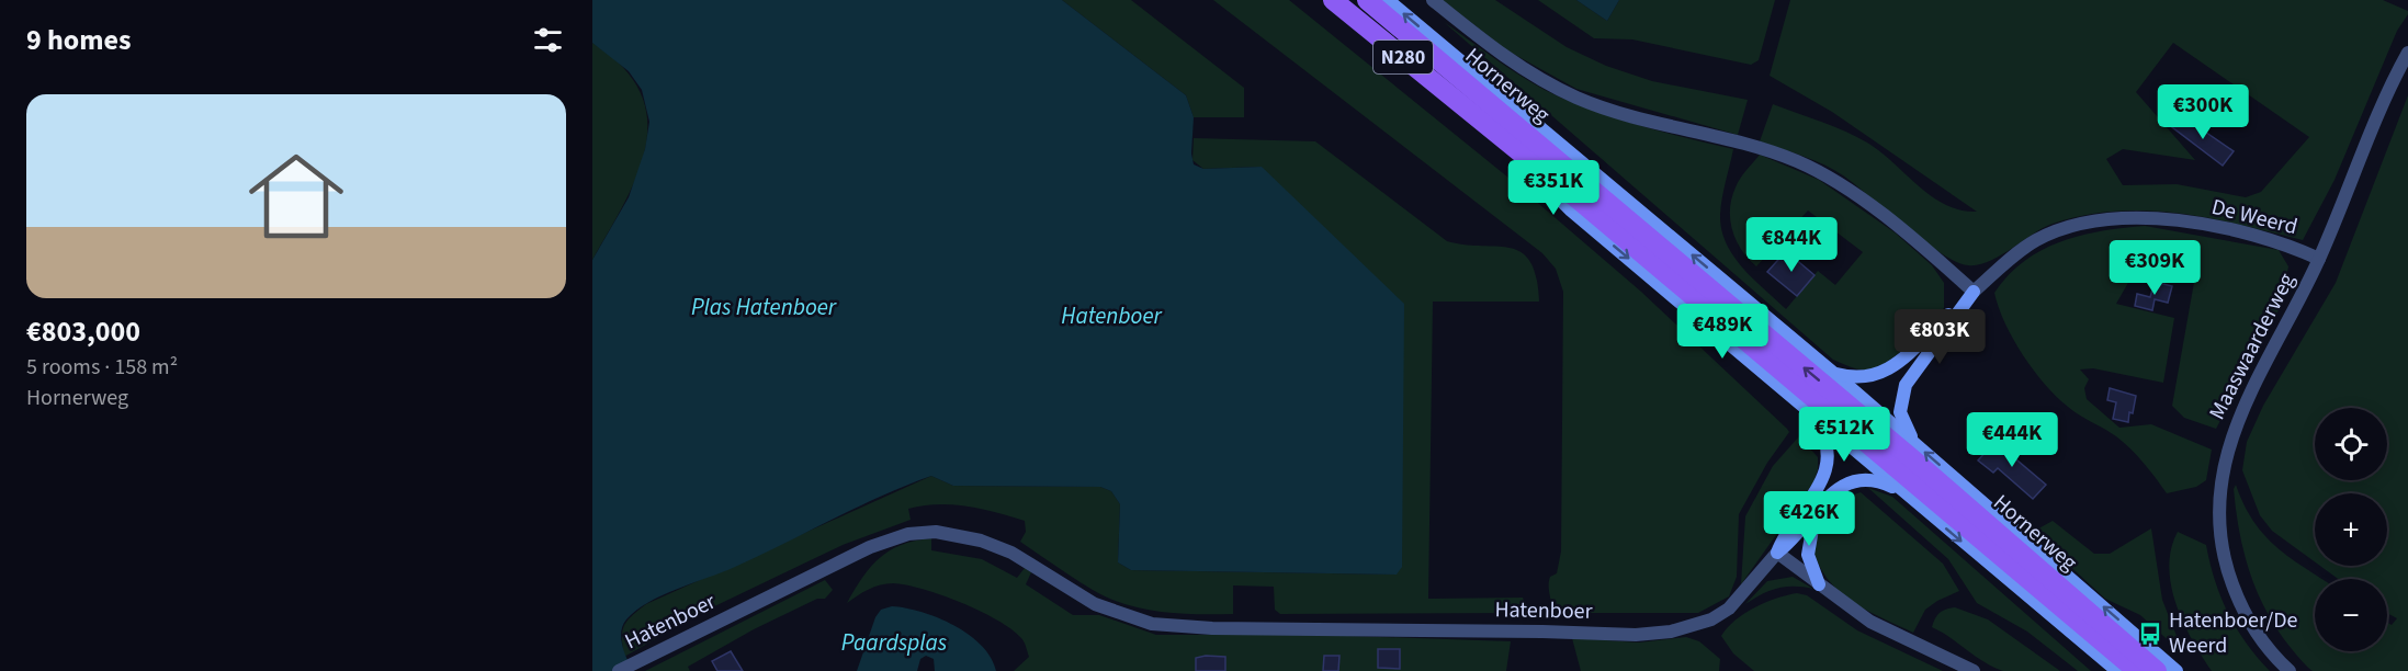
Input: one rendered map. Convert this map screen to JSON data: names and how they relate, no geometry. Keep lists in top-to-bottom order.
{
  "streets": {
    "main road": ["N280", "Hornerweg"],
    "street": ["De Weerd", "Maaswaarderweg", "Hatenboer"]
  },
  "crossings": [
    ["Hornerweg", "De Weerd"],
    ["De Weerd", "Maaswaarderweg"]
  ],
  "water": ["Plas Hatenboer", "Hatenboer", "Paardsplas"],
  "places": {
    "bus stop": ["Hatenboer/De Weerd"]
  },
  "page": {
    "heading": "9 homes",
    "list": [
      {
        "name": "€803,000",
        "note": "5 rooms · 158 m² · Hornerweg"
      }
    ],
    "price": [
      "€300K",
      "€351K",
      "€844K",
      "€309K",
      "€489K",
      "€803K",
      "€512K",
      "€444K",
      "€426K"
    ],
    "map_buttons": ["+", "−"]
  }
}
